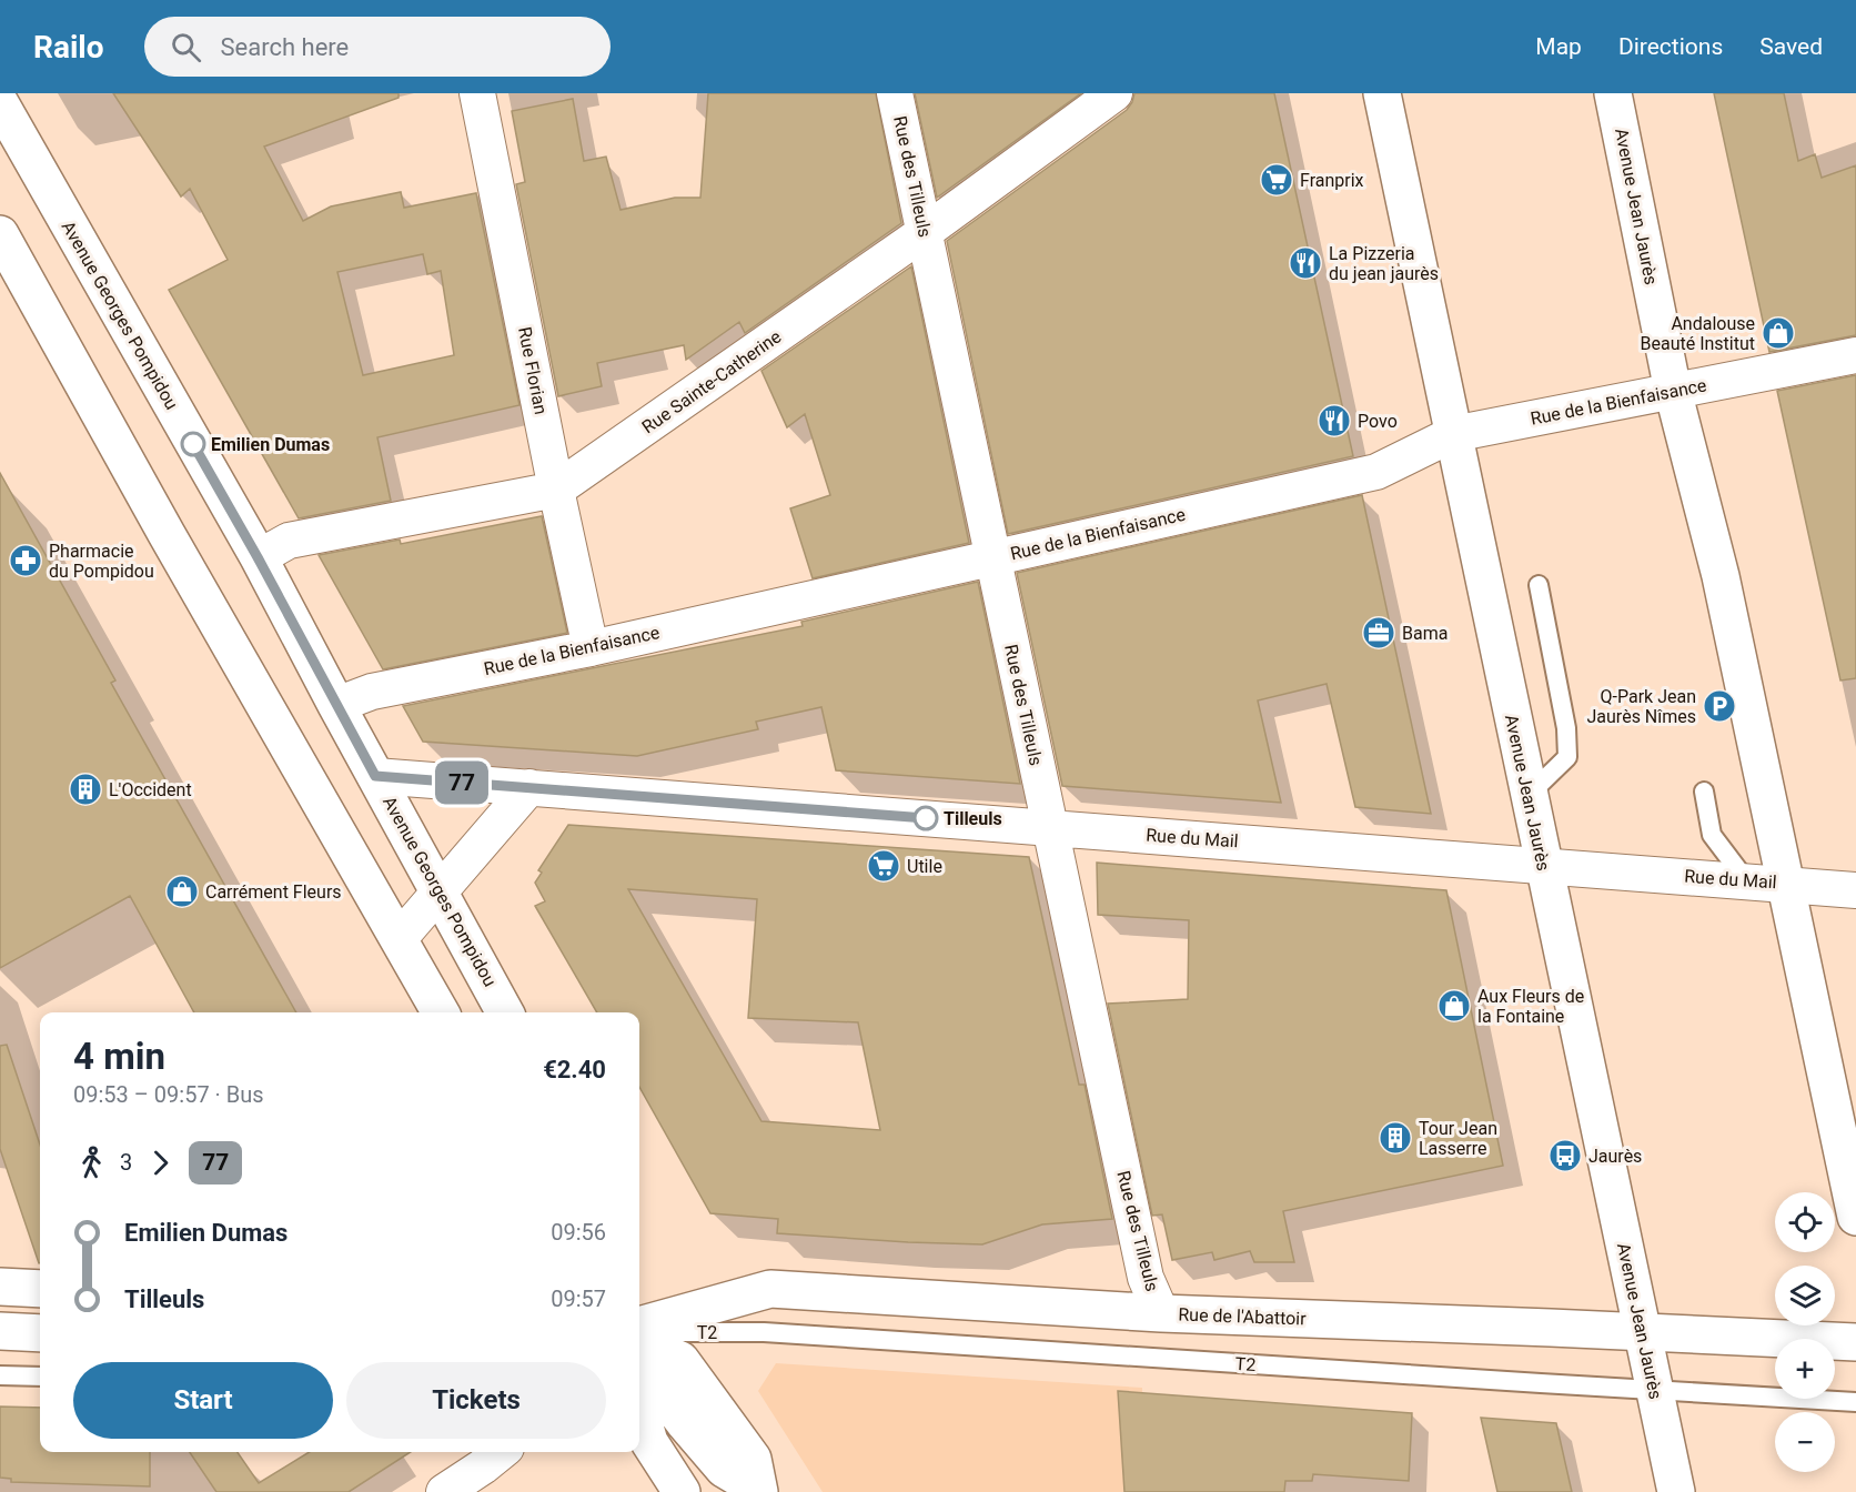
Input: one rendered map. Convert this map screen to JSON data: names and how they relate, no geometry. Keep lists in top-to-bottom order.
{
  "streets": {
    "main road": ["Avenue Jean Jaurès", "Avenue Georges Pompidou", "Rue de l'Abattoir"],
    "street": [
      "Rue des Tilleuls",
      "Rue Florian",
      "Rue Sainte-Catherine",
      "Rue de la Bienfaisance",
      "Rue du Mail"
    ],
    "lane": ["T2"]
  },
  "crossings": [
    ["Rue des Tilleuls", "Rue Sainte-Catherine"],
    ["Rue des Tilleuls", "Rue de la Bienfaisance"],
    ["Rue des Tilleuls", "Rue du Mail"],
    ["Rue des Tilleuls", "Rue de l'Abattoir"],
    ["Avenue Jean Jaurès", "Rue de la Bienfaisance"],
    ["Avenue Jean Jaurès", "Rue du Mail"],
    ["Avenue Jean Jaurès", "Rue de l'Abattoir"],
    ["Avenue Jean Jaurès", "T2"],
    ["Avenue Georges Pompidou", "Rue Sainte-Catherine"],
    ["Avenue Georges Pompidou", "Rue de la Bienfaisance"],
    ["Avenue Georges Pompidou", "Rue du Mail"],
    ["Rue Florian", "Rue Sainte-Catherine"],
    ["Rue Florian", "Rue de la Bienfaisance"]
  ],
  "places": {
    "supermarket": ["Franprix", "Utile"],
    "restaurant": ["La Pizzeria du jean jaurès", "Povo"],
    "shop": ["Andalouse Beauté Institut", "Carrément Fleurs", "Aux Fleurs de la Fontaine"],
    "other": ["Emilien Dumas", "Tilleuls"],
    "pharmacy": ["Pharmacie du Pompidou"],
    "office": ["Bama"],
    "parking": ["Q-Park Jean Jaurès Nîmes"],
    "building": ["L'Occident", "Tour Jean Lasserre"],
    "bus stop": ["Jaurès"]
  },
  "lines": ["bus line 77"],
  "page": {
    "header": "Railo",
    "search": "Search here",
    "nav": ["Map", "Directions", "Saved"],
    "on_map": "77",
    "heading": ["4 min", "09:53 – 09:57 · Bus", "€2.40"],
    "legs": ["3", "77"],
    "map_buttons": ["+", "−"],
    "list": [
      {
        "name": "Emilien Dumas",
        "value": "09:56"
      },
      {
        "name": "Tilleuls",
        "value": "09:57"
      }
    ],
    "buttons": ["Start", "Tickets"]
  }
}
